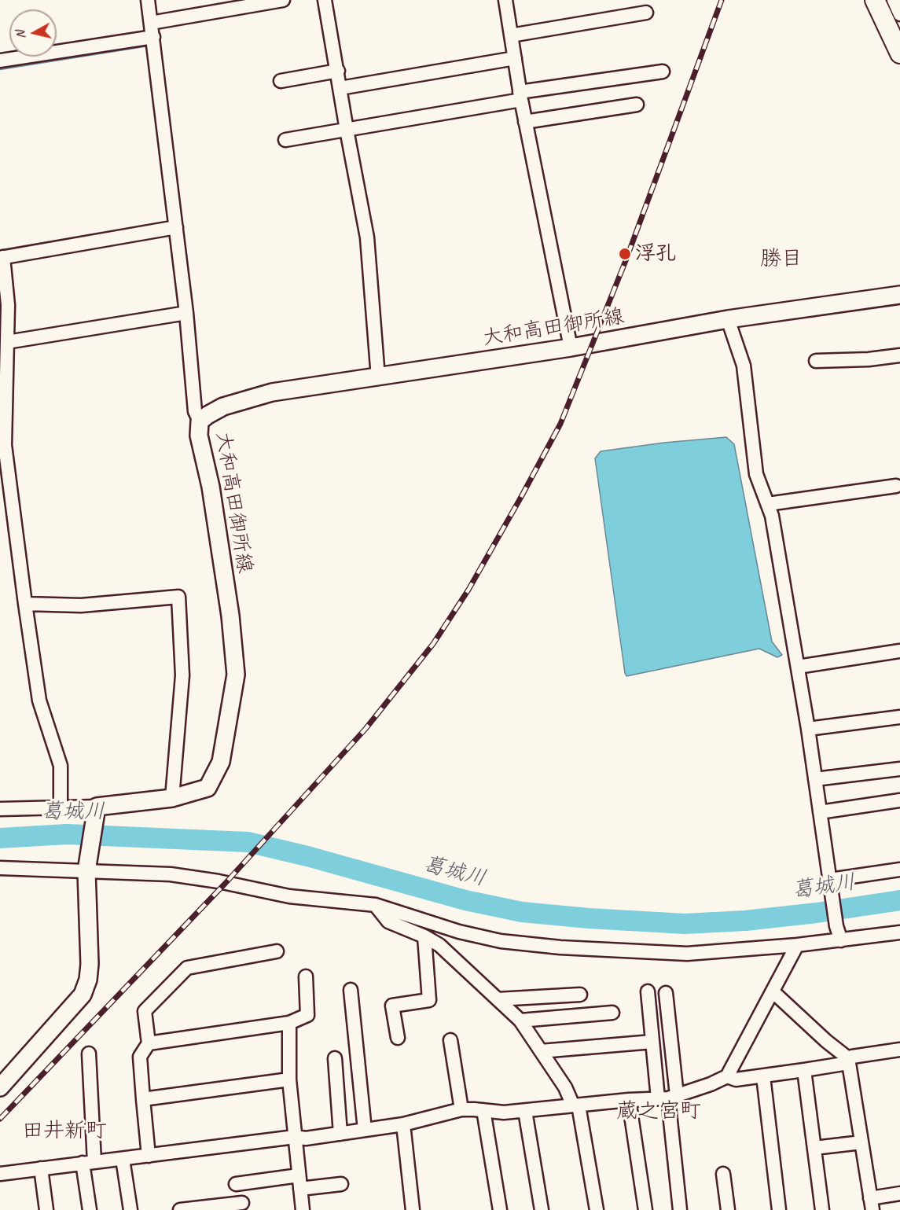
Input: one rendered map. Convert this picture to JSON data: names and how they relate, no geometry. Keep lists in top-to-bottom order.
{
  "streets": {
    "main road": ["大和高田御所線"]
  },
  "districts": ["勝目", "蔵之宮町", "田井新町"],
  "water": ["葛城川"],
  "places": ["浮孔"],
  "north": "left"
}
